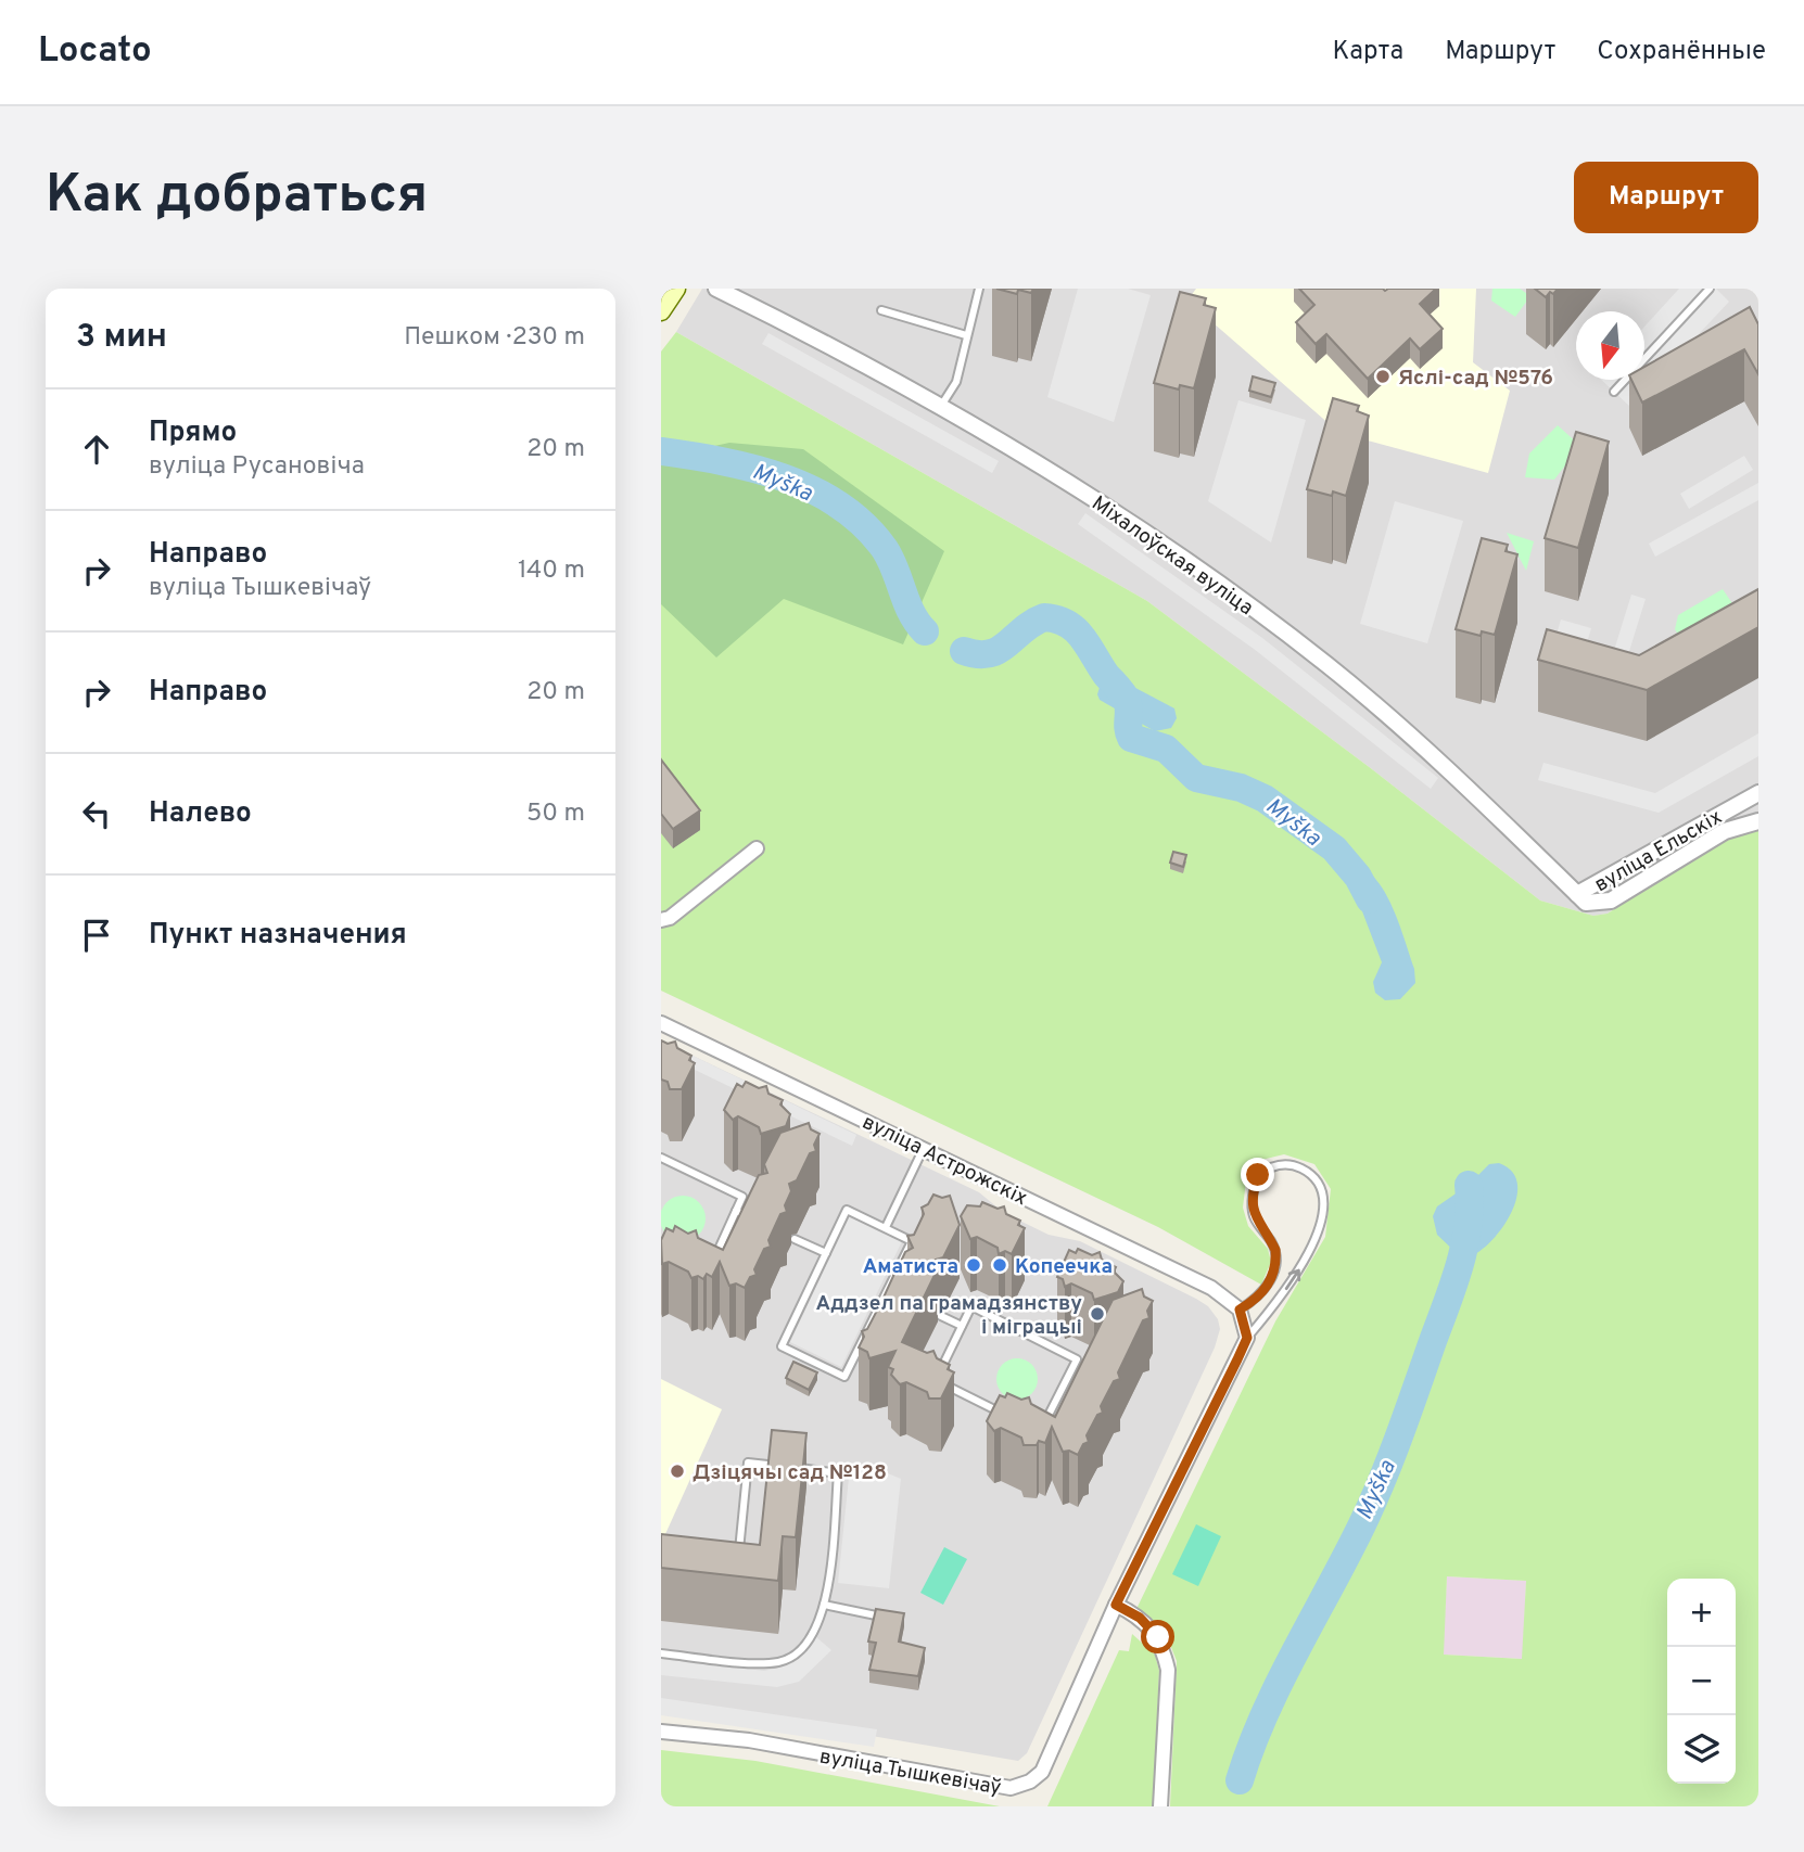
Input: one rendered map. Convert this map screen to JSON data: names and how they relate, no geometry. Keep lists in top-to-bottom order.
{
  "streets": {
    "street": [
      "Міхалоўская вуліца",
      "вуліца Ельскіх",
      "вуліца Астрожскіх",
      "вуліца Тышкевічаў"
    ]
  },
  "crossings": [
    ["Міхалоўская вуліца", "вуліца Ельскіх"]
  ],
  "water": ["Муška"],
  "places": [
    "Яслі-сад №576",
    "Аматиста",
    "Копеечка",
    "Аддзел па грамадзянству і міграцыі",
    "Дзіцячы сад №128"
  ],
  "north": "bottom",
  "page": {
    "header": "Locato",
    "nav": ["Карта", "Маршрут", "Сохранённые"],
    "buttons": "Маршрут",
    "title": "Как добраться",
    "heading": ["3 мин", "Пешком · 230 m"],
    "list": [
      ["Прямо", "вуліца Русановіча", "20 m"],
      ["Направо", "вуліца Тышкевічаў", "140 m"],
      ["Направо", "20 m"],
      ["Налево", "50 m"],
      "Пункт назначения"
    ],
    "map_buttons": ["+", "−"]
  }
}
